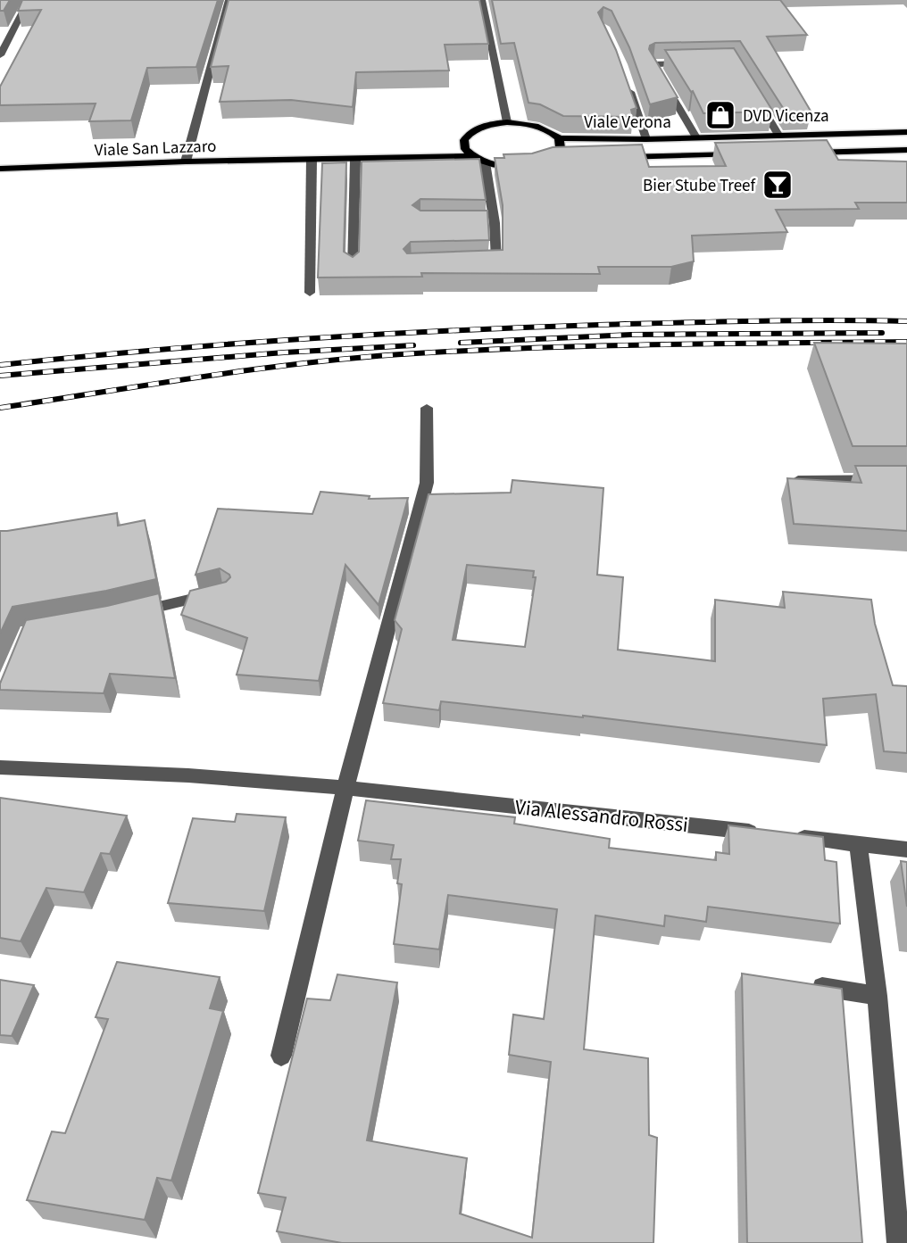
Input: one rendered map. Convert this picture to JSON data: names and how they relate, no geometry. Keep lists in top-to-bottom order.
{
  "streets": {
    "main road": ["Viale Verona", "Viale San Lazzaro"],
    "street": ["Via Alessandro Rossi"]
  },
  "places": {
    "shop": ["DVD Vicenza"],
    "bar": ["Bier Stube Treef"]
  }
}
